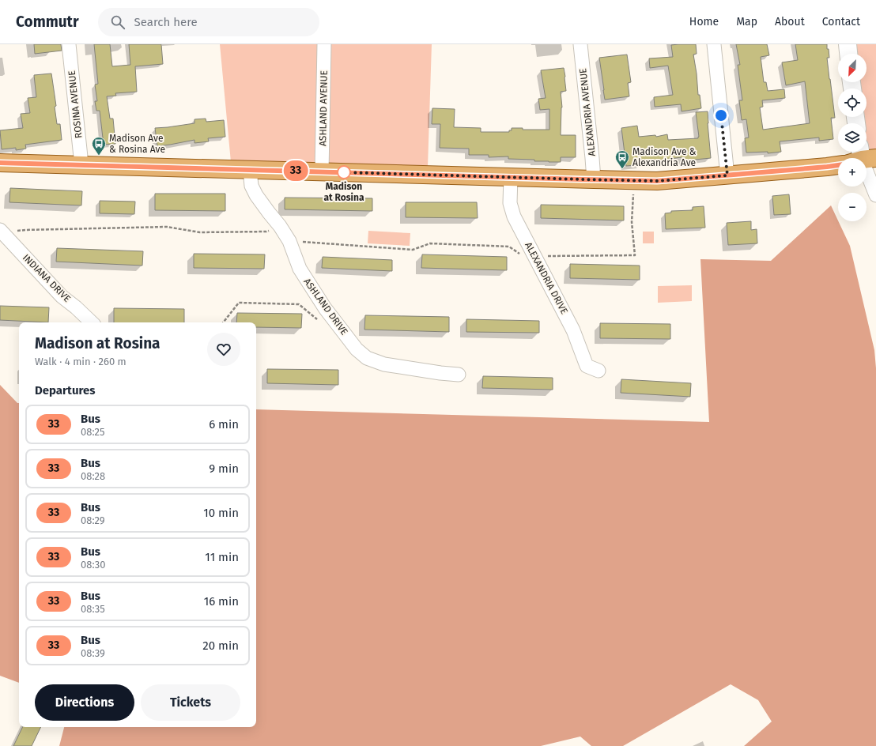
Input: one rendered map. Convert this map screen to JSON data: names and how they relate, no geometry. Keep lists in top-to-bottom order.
{
  "streets": {
    "street": [
      "ROSINA AVENUE",
      "ASHLAND AVENUE",
      "ALEXANDRIA AVENUE",
      "INDIANA DRIVE",
      "ALEXANDRIA DRIVE",
      "ASHLAND DRIVE"
    ]
  },
  "places": {
    "bus stop": ["Madison Ave & Rosina Ave", "Madison Ave & Alexandria Ave"],
    "other": ["Madison at Rosina"]
  },
  "lines": ["bus line 33"],
  "north": "bottom left",
  "page": {
    "header": "Commutr",
    "search": "Search here",
    "nav": [
      "Home",
      "Map",
      "About",
      "Contact"
    ],
    "on_map": "33",
    "map_buttons": ["+", "−"],
    "heading": [
      ["Madison at Rosina", "Walk · 4 min · 260 m"],
      "Departures"
    ],
    "list": [
      {
        "mark": "33",
        "name": "Bus",
        "note": "08:25",
        "value": "6 min"
      },
      {
        "mark": "33",
        "name": "Bus",
        "note": "08:28",
        "value": "9 min"
      },
      {
        "mark": "33",
        "name": "Bus",
        "note": "08:29",
        "value": "10 min"
      },
      {
        "mark": "33",
        "name": "Bus",
        "note": "08:30",
        "value": "11 min"
      },
      {
        "mark": "33",
        "name": "Bus",
        "note": "08:35",
        "value": "16 min"
      },
      {
        "mark": "33",
        "name": "Bus",
        "note": "08:39",
        "value": "20 min"
      }
    ],
    "buttons": ["Directions", "Tickets"]
  }
}
